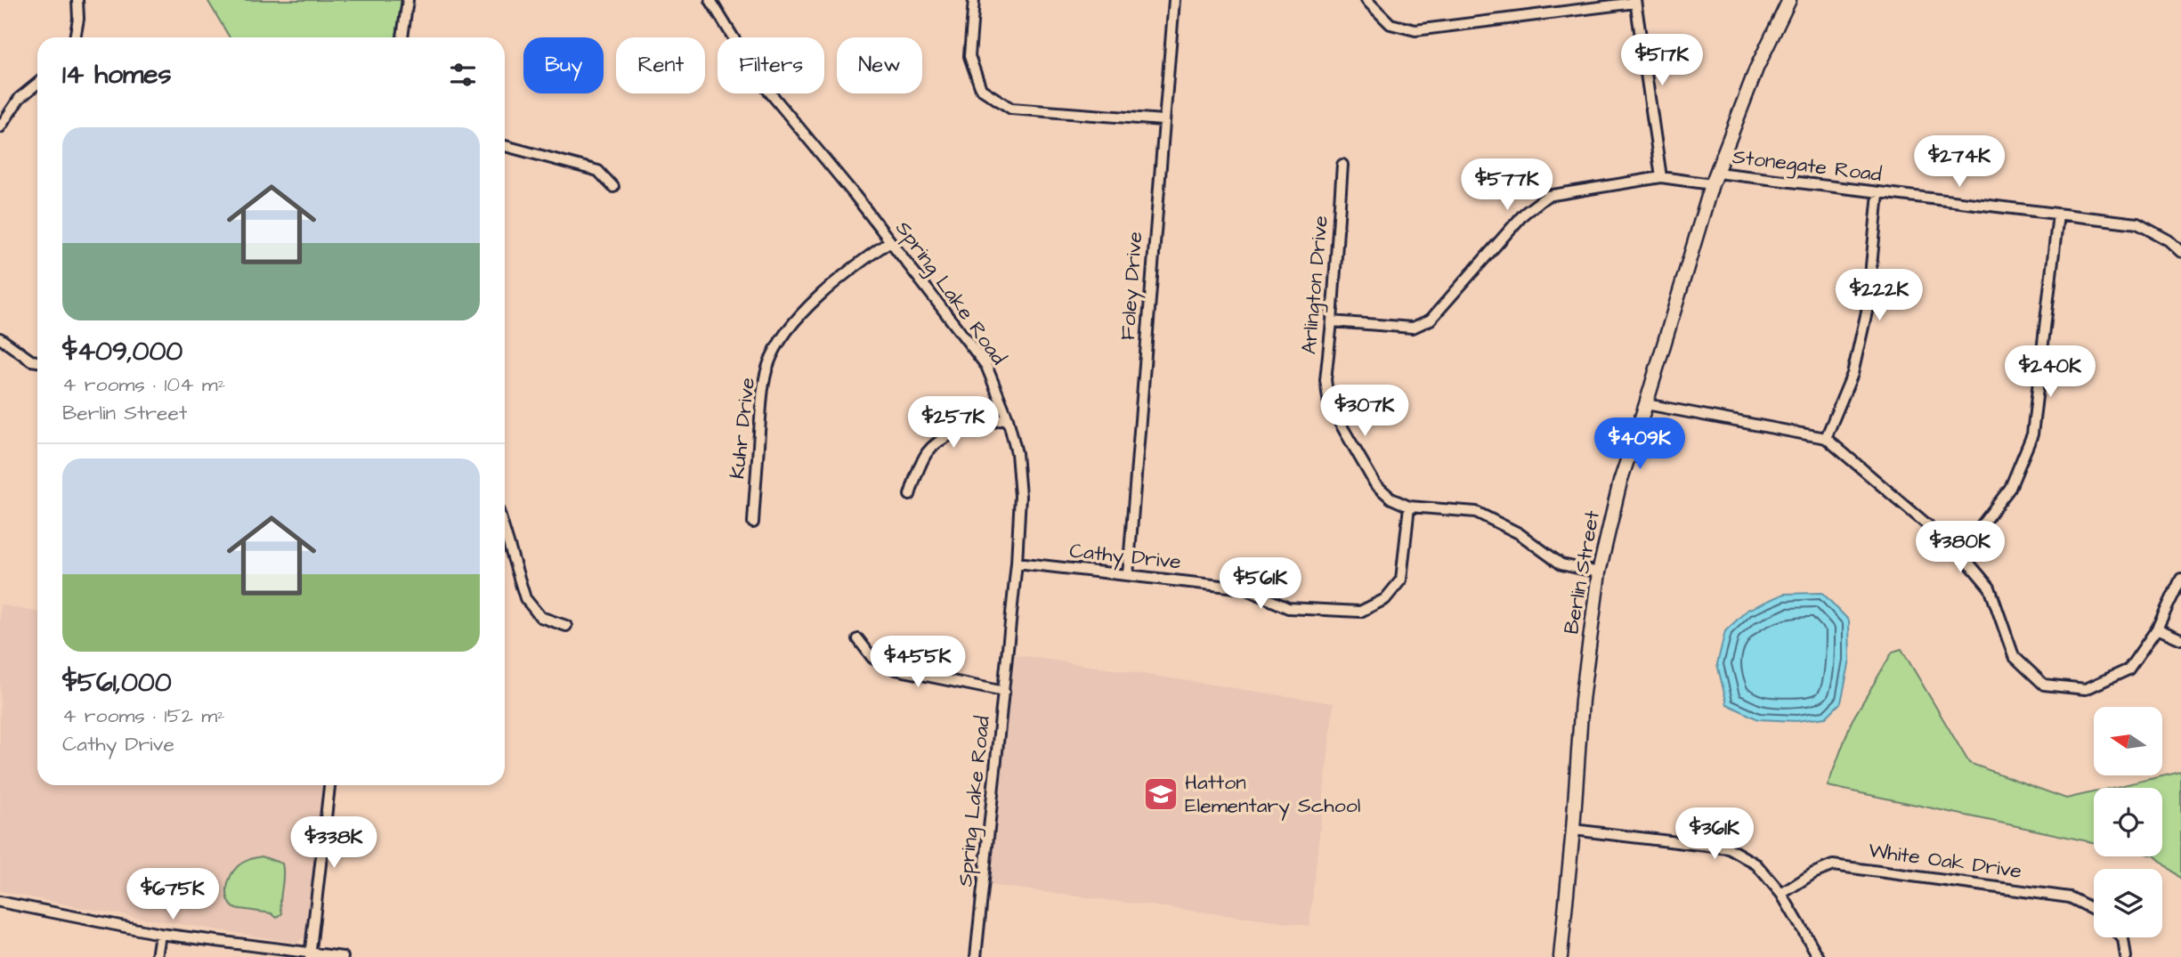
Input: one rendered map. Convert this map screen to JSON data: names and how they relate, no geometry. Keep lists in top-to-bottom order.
{
  "streets": {
    "main road": ["Berlin Street"],
    "street": [
      "Stonegate Road",
      "Arlington Drive",
      "Foley Drive",
      "Spring Lake Road",
      "Kuhr Drive",
      "Cathy Drive",
      "White Oak Drive"
    ]
  },
  "crossings": [
    ["Stonegate Road", "Arlington Drive"],
    ["Stonegate Road", "Berlin Street"],
    ["Arlington Drive", "Cathy Drive"],
    ["Arlington Drive", "Berlin Street"],
    ["Foley Drive", "Cathy Drive"],
    ["Spring Lake Road", "Kuhr Drive"],
    ["Spring Lake Road", "Cathy Drive"]
  ],
  "places": {
    "school or university": ["Hatton Elementary School"]
  },
  "north": "left",
  "page": {
    "price": [
      "$517K",
      "$274K",
      "$577K",
      "$222K",
      "$240K",
      "$307K",
      "$257K",
      "$409K",
      "$380K",
      "$561K",
      "$455K",
      "$361K",
      "$338K",
      "$675K"
    ],
    "chip": [
      "Buy",
      "Rent",
      "Filters",
      "New"
    ],
    "heading": "14 homes",
    "list": [
      {
        "name": "$409,000",
        "note": "4 rooms · 104 m² · Berlin Street"
      },
      {
        "name": "$561,000",
        "note": "4 rooms · 152 m² · Cathy Drive"
      }
    ]
  }
}
